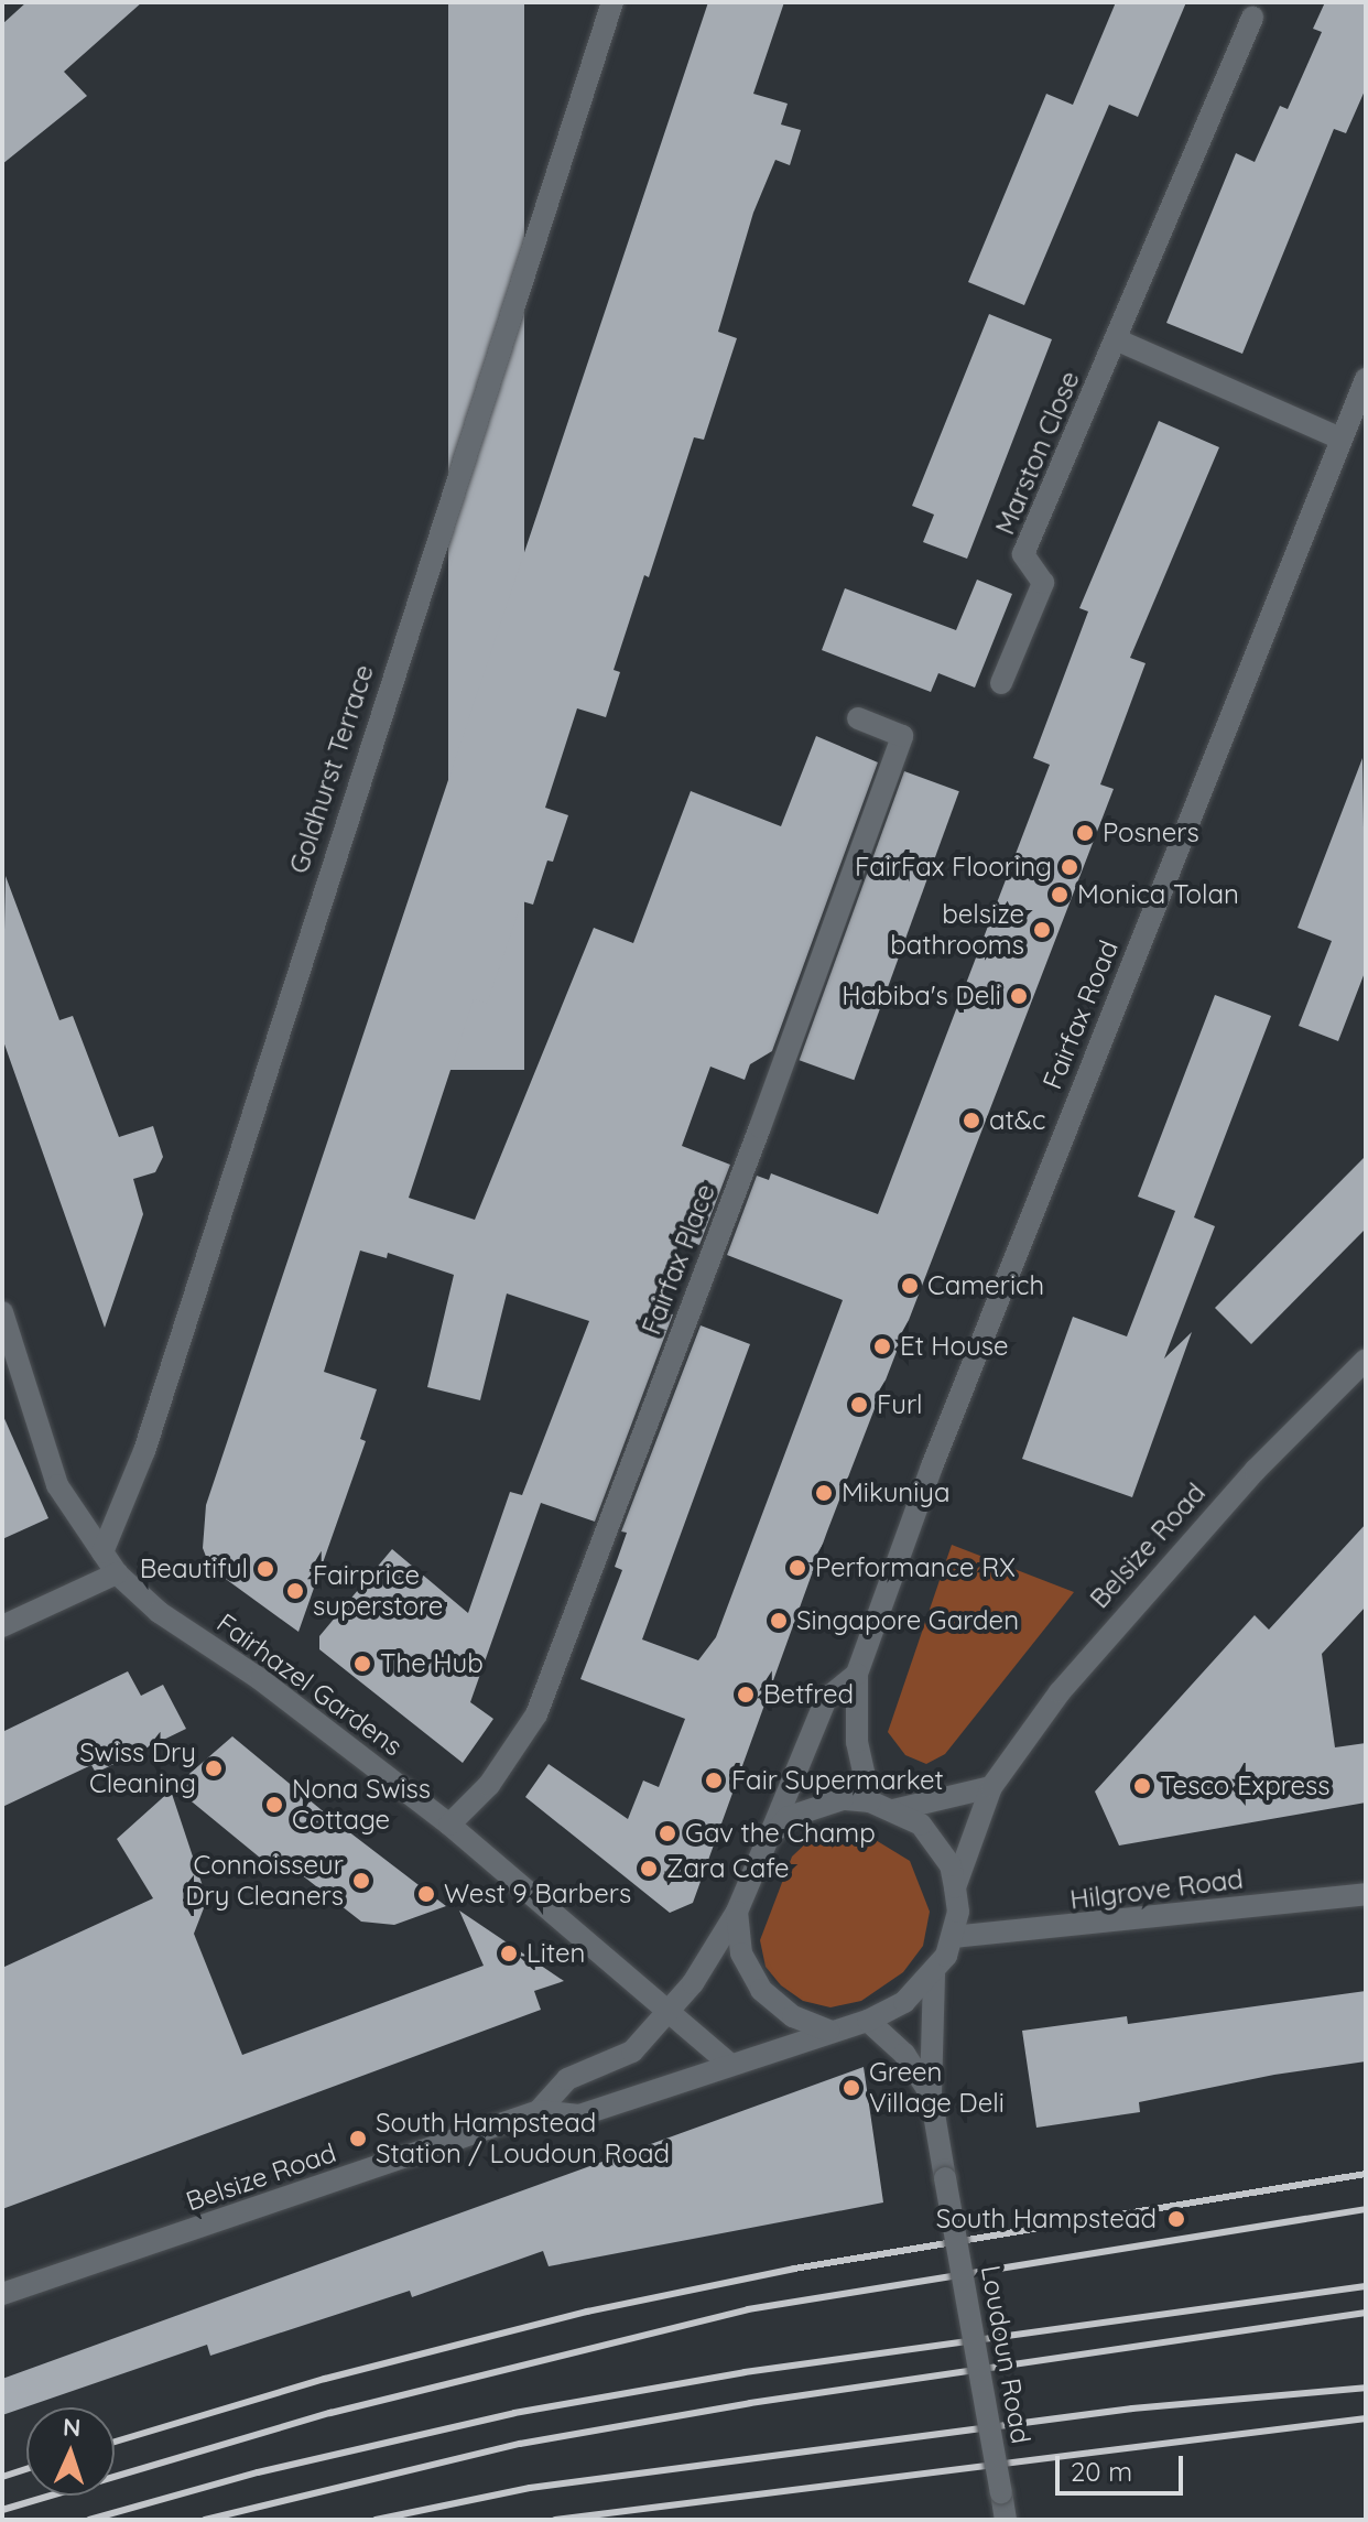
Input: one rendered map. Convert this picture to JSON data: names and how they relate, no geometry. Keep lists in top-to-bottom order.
{
  "streets": {
    "street": [
      "Marston Close",
      "Goldhurst Terrace",
      "Fairfax Road",
      "Fairfax Place",
      "Belsize Road",
      "Fairhazel Gardens",
      "Hilgrove Road",
      "Loudoun Road"
    ]
  },
  "crossings": [
    ["Goldhurst Terrace", "Fairhazel Gardens"],
    ["Fairfax Road", "Belsize Road"],
    ["Fairfax Road", "Hilgrove Road"],
    ["Fairfax Road", "Loudoun Road"],
    ["Fairfax Place", "Fairhazel Gardens"],
    ["Belsize Road", "Fairhazel Gardens"],
    ["Belsize Road", "Hilgrove Road"],
    ["Belsize Road", "Loudoun Road"],
    ["Hilgrove Road", "Loudoun Road"]
  ],
  "places": [
    "Posners",
    "FairFax Flooring",
    "Monica Tolan",
    "belsize bathrooms",
    "Habiba's Deli",
    "at&c",
    "Camerich",
    "Et House",
    "Furl",
    "Mikuniya",
    "Performance RX",
    "Beautiful",
    "Fairprice superstore",
    "Singapore Garden",
    "The Hub",
    "Betfred",
    "Swiss Dry Cleaning",
    "Fair Supermarket",
    "Tesco Express",
    "Nona Swiss Cottage",
    "Gav the Champ",
    "Zara Cafe",
    "Connoisseur Dry Cleaners",
    "West 9 Barbers",
    "Liten",
    "Green Village Deli",
    "South Hampstead Station / Loudoun Road",
    "South Hampstead"
  ],
  "scale_bar": "20 m",
  "north": "top"
}
